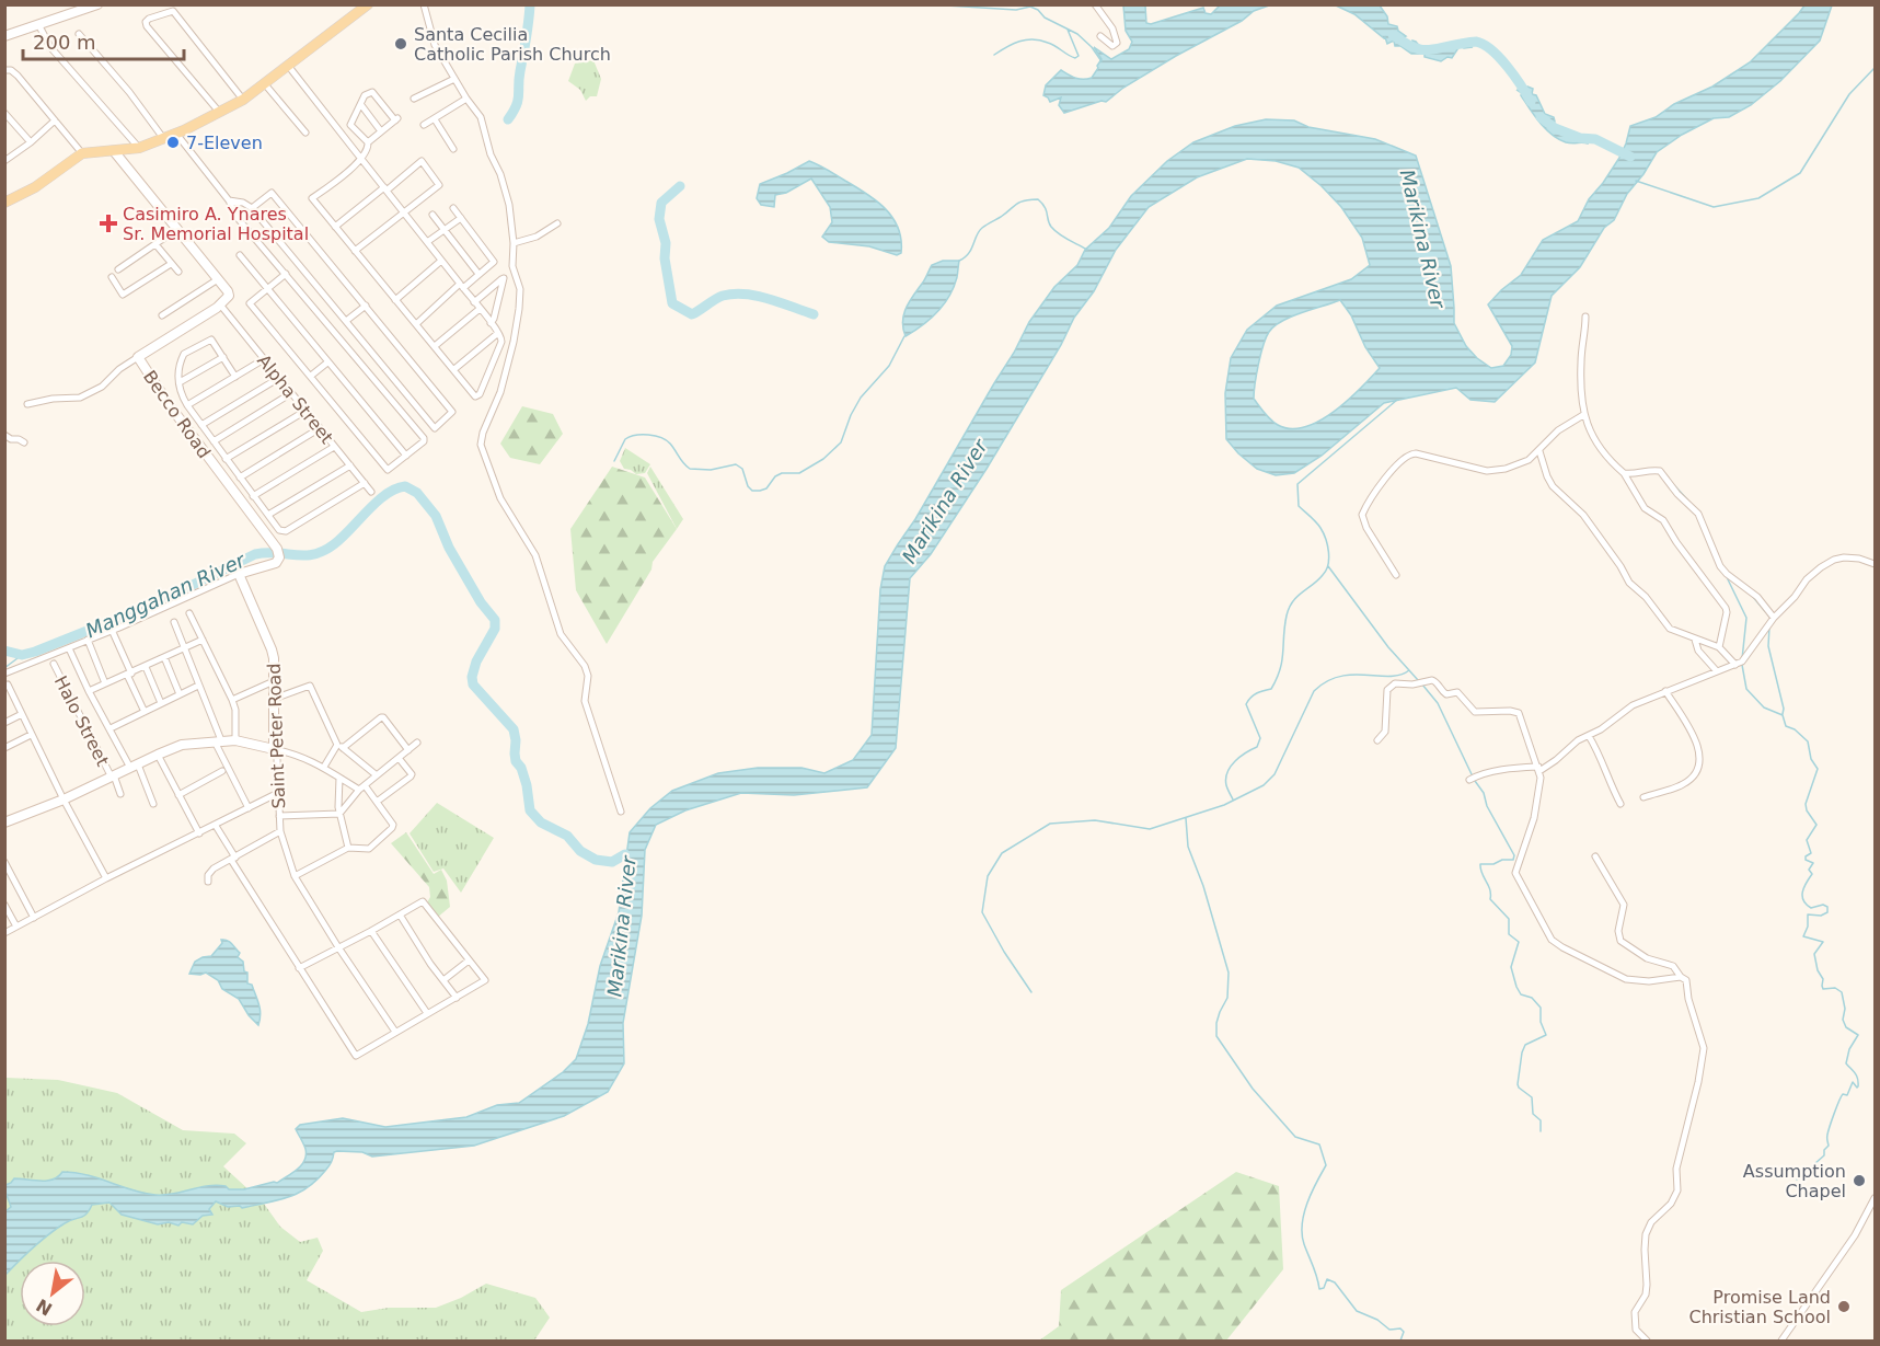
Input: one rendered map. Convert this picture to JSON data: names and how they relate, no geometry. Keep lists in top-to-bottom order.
{
  "streets": {
    "street": [
      "Alpha Street",
      "Becco Road",
      "Halo Street",
      "Saint Peter Road"
    ]
  },
  "crossings": [
    ["Alpha Street", "Becco Road"],
    ["Becco Road", "Saint Peter Road"]
  ],
  "water": ["Marikina River", "Manggahan River"],
  "places": {
    "other": [
      "Santa Cecilia Catholic Parish Church",
      "7-Eleven",
      "Assumption Chapel",
      "Promise Land Christian School"
    ],
    "health": ["Casimiro A. Ynares Sr. Memorial Hospital"]
  },
  "scale_bar": "200 m",
  "north": "bottom left"
}
